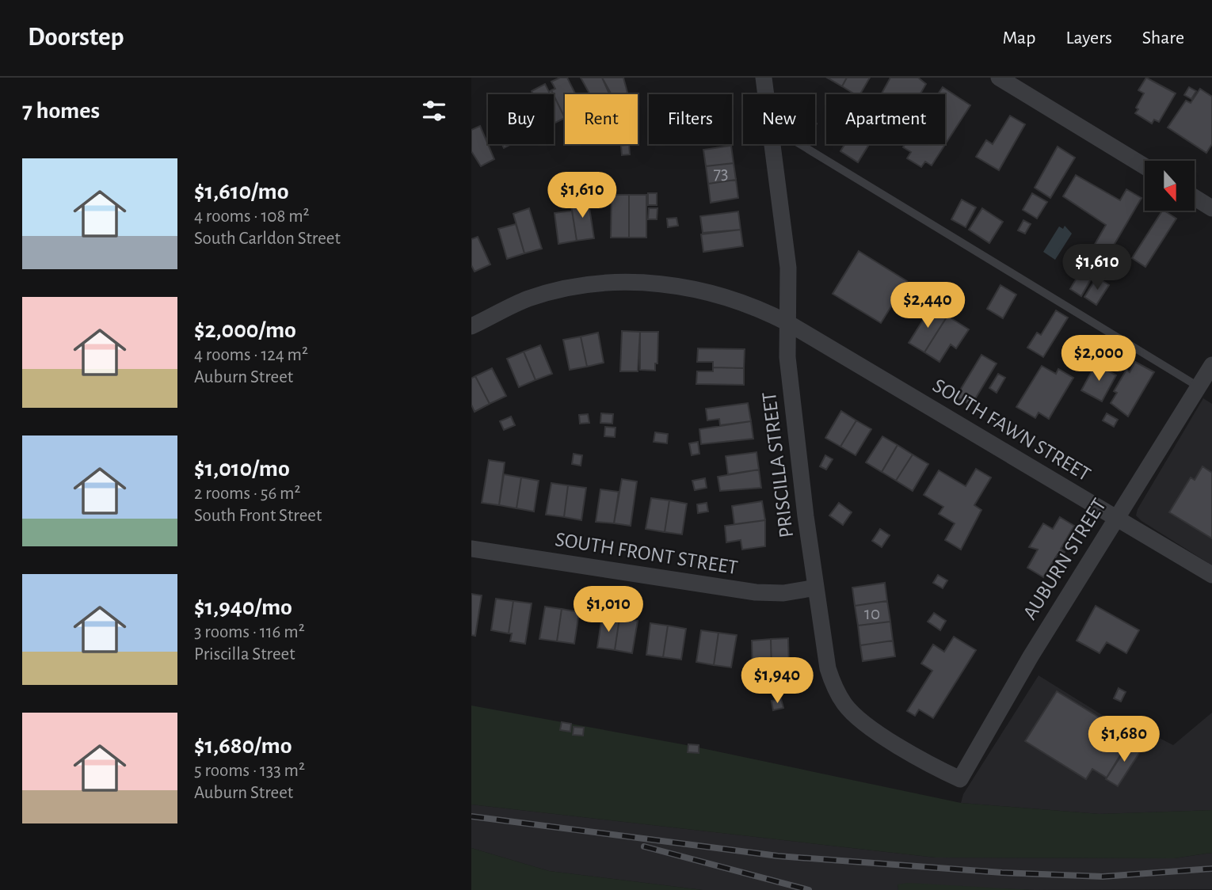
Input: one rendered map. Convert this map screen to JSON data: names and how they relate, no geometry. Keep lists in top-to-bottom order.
{
  "streets": {
    "street": [
      "SOUTH FAWN STREET",
      "PRISCILLA STREET",
      "SOUTH FRONT STREET",
      "AUBURN STREET"
    ]
  },
  "crossings": [
    ["SOUTH FAWN STREET", "PRISCILLA STREET"],
    ["SOUTH FAWN STREET", "AUBURN STREET"],
    ["PRISCILLA STREET", "SOUTH FRONT STREET"],
    ["PRISCILLA STREET", "AUBURN STREET"]
  ],
  "house_numbers": ["73", "10"],
  "north": "bottom",
  "page": {
    "header": "Doorstep",
    "nav": ["Map", "Layers", "Share"],
    "heading": "7 homes",
    "chip": [
      "Buy",
      "Rent",
      "Filters",
      "New",
      "Apartment"
    ],
    "list": [
      {
        "name": "$1,610/mo",
        "note": "4 rooms · 108 m² · South Carldon Street"
      },
      {
        "name": "$2,000/mo",
        "note": "4 rooms · 124 m² · Auburn Street"
      },
      {
        "name": "$1,010/mo",
        "note": "2 rooms · 56 m² · South Front Street"
      },
      {
        "name": "$1,940/mo",
        "note": "3 rooms · 116 m² · Priscilla Street"
      },
      {
        "name": "$1,680/mo",
        "note": "5 rooms · 133 m² · Auburn Street"
      }
    ],
    "price": [
      "$1,610",
      "$1,610",
      "$2,440",
      "$2,000",
      "$1,010",
      "$1,940",
      "$1,680"
    ]
  }
}
